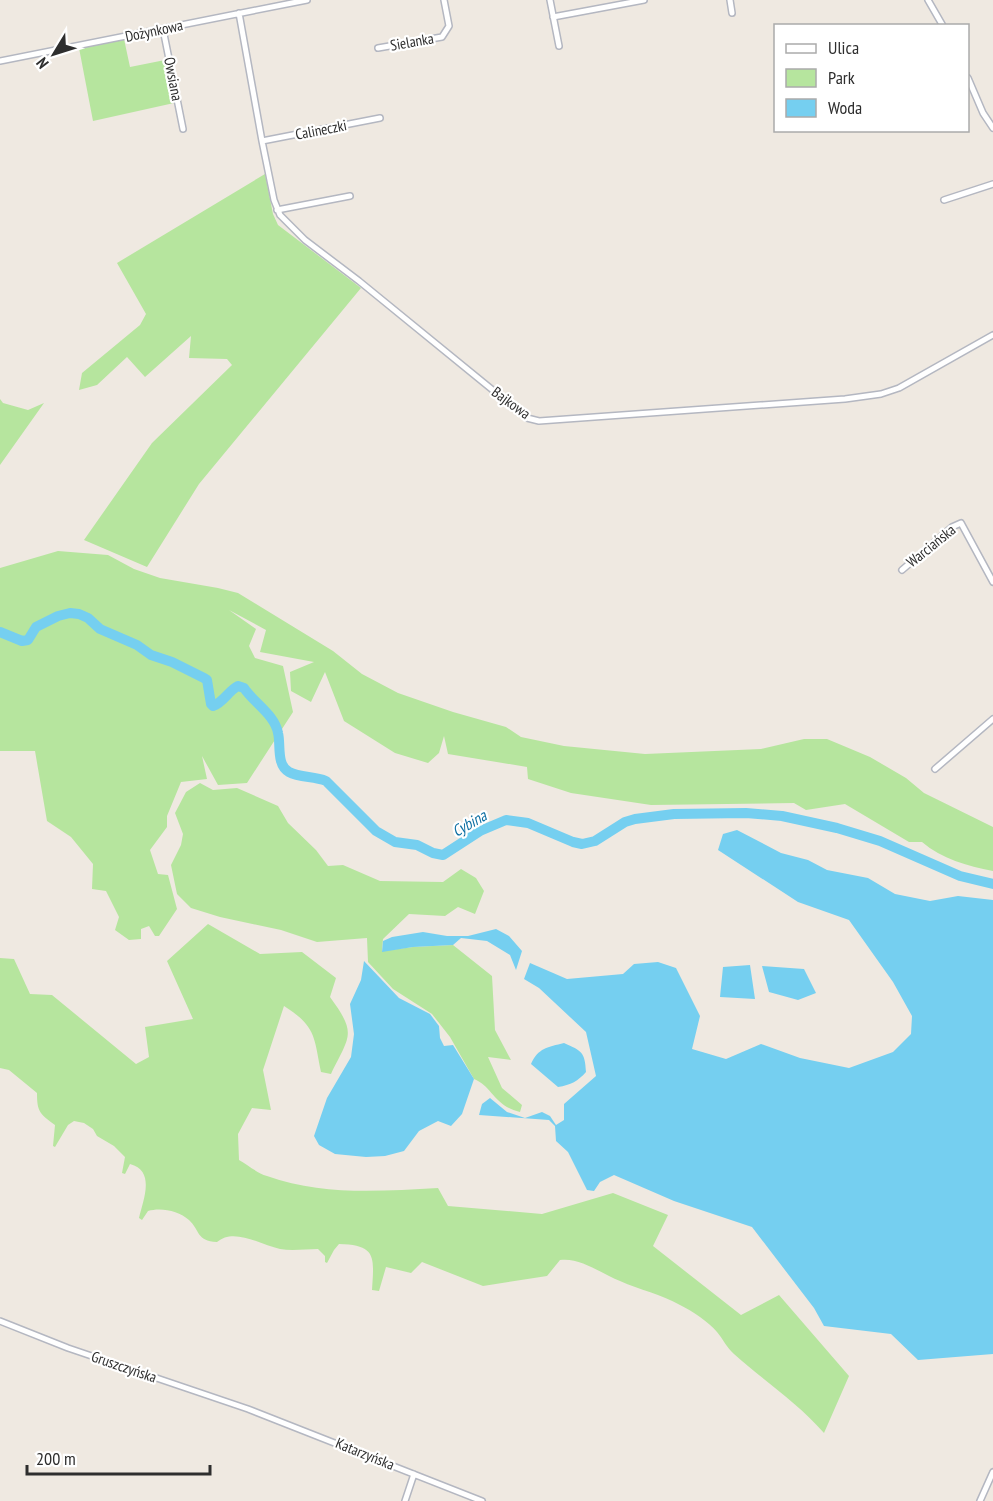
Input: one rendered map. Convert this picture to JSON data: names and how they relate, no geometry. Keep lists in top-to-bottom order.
{
  "streets": {
    "street": [
      "Dożynkowa",
      "Sielanka",
      "Owsiana",
      "Calineczki",
      "Bajkowa",
      "Warciańska",
      "Gruszczyńska",
      "Katarzyńska"
    ]
  },
  "crossings": [
    ["Dożynkowa", "Owsiana"],
    ["Dożynkowa", "Bajkowa"],
    ["Calineczki", "Bajkowa"],
    ["Gruszczyńska", "Katarzyńska"]
  ],
  "water": ["Cybina"],
  "legend": ["Ulica", "Park", "Woda"],
  "scale_bar": "200 m",
  "north": "bottom left"
}
